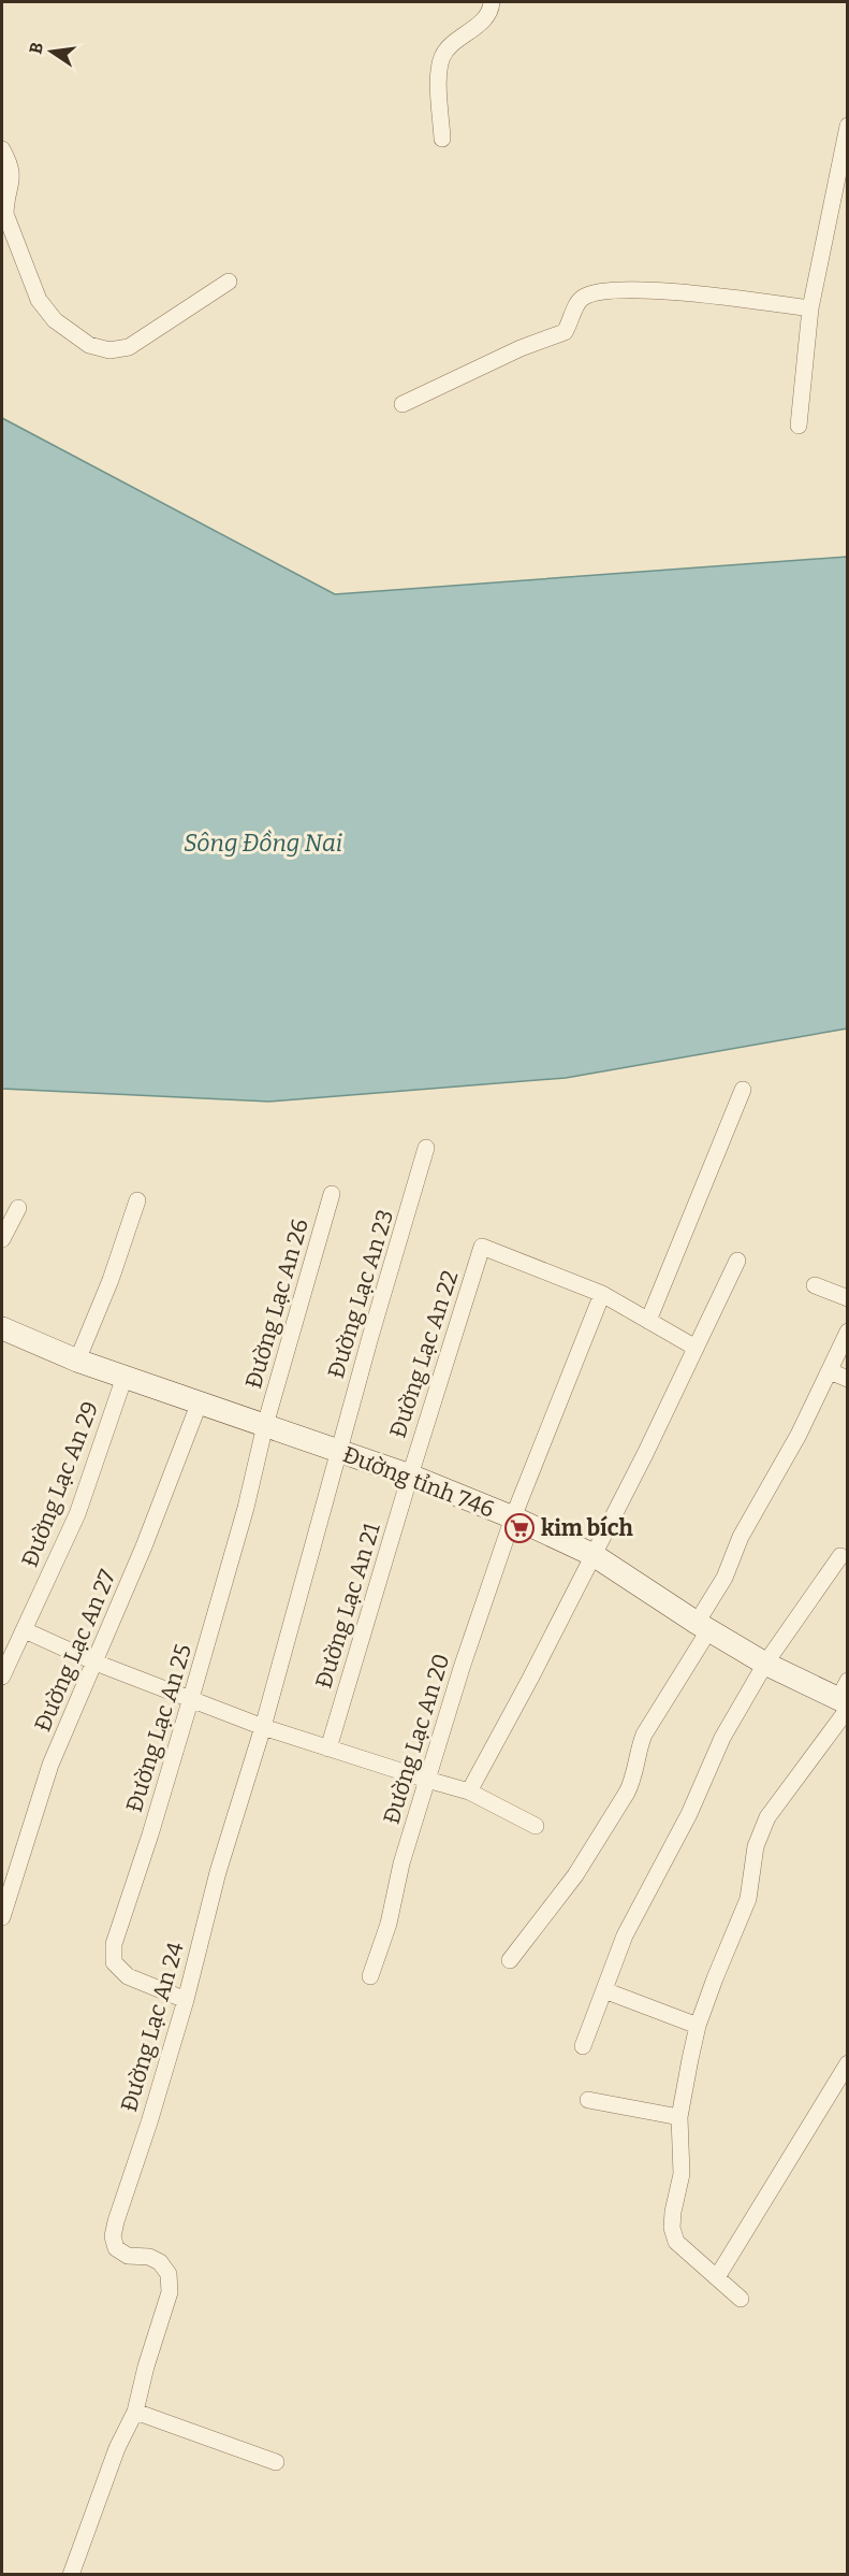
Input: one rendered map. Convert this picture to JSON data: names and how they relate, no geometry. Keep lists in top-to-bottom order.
{
  "streets": {
    "main road": ["Đường tỉnh 746"],
    "street": [
      "Đường Lạc An 23",
      "Đường Lạc An 26",
      "Đường Lạc An 22",
      "Đường Lạc An 29",
      "Đường Lạc An 21",
      "Đường Lạc An 27",
      "Đường Lạc An 25",
      "Đường Lạc An 20",
      "Đường Lạc An 24"
    ]
  },
  "crossings": [
    ["Đường Lạc An 23", "Đường tỉnh 746"],
    ["Đường Lạc An 23", "Đường Lạc An 24"],
    ["Đường Lạc An 26", "Đường tỉnh 746"],
    ["Đường Lạc An 26", "Đường Lạc An 25"],
    ["Đường Lạc An 22", "Đường tỉnh 746"],
    ["Đường Lạc An 22", "Đường Lạc An 21"],
    ["Đường Lạc An 22", "Đường Lạc An 20"],
    ["Đường tỉnh 746", "Đường Lạc An 29"],
    ["Đường tỉnh 746", "Đường Lạc An 21"],
    ["Đường tỉnh 746", "Đường Lạc An 27"],
    ["Đường tỉnh 746", "Đường Lạc An 25"],
    ["Đường tỉnh 746", "Đường Lạc An 20"],
    ["Đường tỉnh 746", "Đường Lạc An 24"],
    ["Đường Lạc An 25", "Đường Lạc An 24"]
  ],
  "water": ["Sông Đồng Nai"],
  "places": {
    "supermarket": ["kim bích"]
  },
  "north": "left"
}
